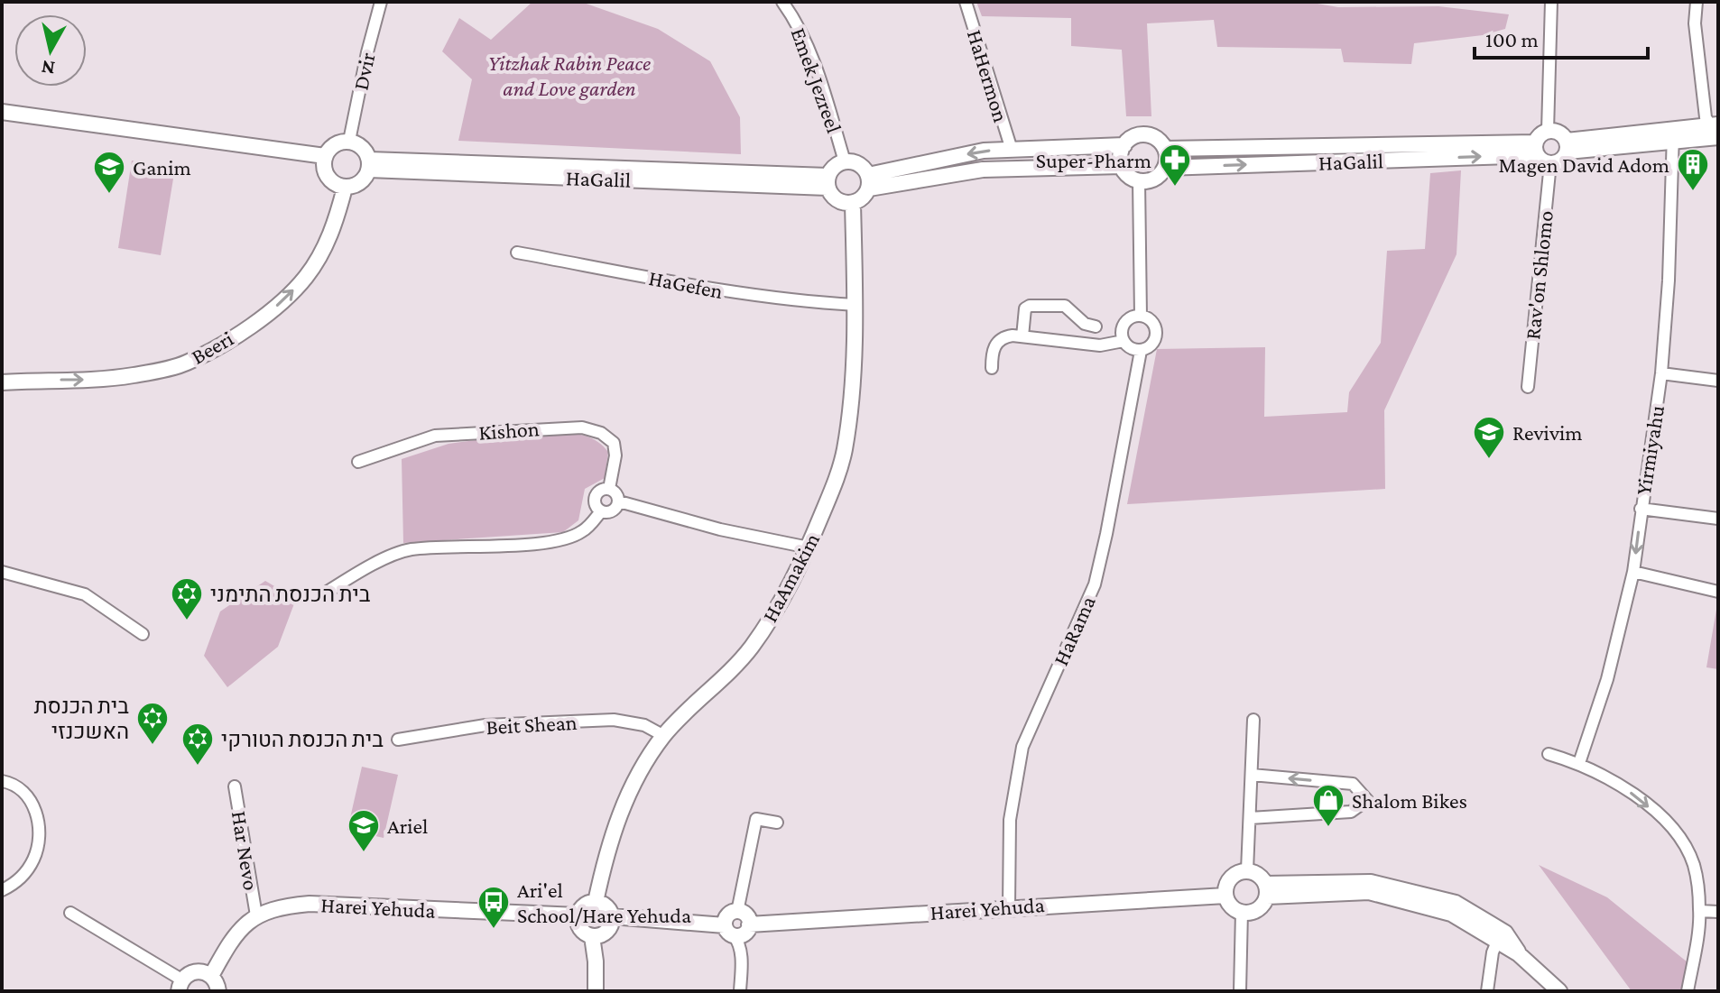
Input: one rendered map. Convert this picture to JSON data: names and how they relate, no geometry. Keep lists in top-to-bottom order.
{
  "streets": {
    "street": [
      "Dvir",
      "HaHermon",
      "Emek Jezreel",
      "HaGalil",
      "Rav'on Shlomo",
      "HaGefen",
      "Beeri",
      "Kishon",
      "Yirmiyahu",
      "HaAmakim",
      "HaRama",
      "Beit Shean",
      "Har Nevo",
      "Harei Yehuda"
    ]
  },
  "crossings": [
    ["Dvir", "HaGalil"],
    ["Dvir", "Beeri"],
    ["Emek Jezreel", "HaGalil"],
    ["Emek Jezreel", "HaAmakim"],
    ["HaGalil", "Rav'on Shlomo"],
    ["HaGalil", "Beeri"],
    ["HaGalil", "HaAmakim"],
    ["HaGefen", "HaAmakim"],
    ["HaAmakim", "Beit Shean"],
    ["HaAmakim", "Harei Yehuda"],
    ["HaRama", "Harei Yehuda"],
    ["Har Nevo", "Harei Yehuda"]
  ],
  "one_way": ["Beeri"],
  "parks": ["Yitzhak Rabin Peace and Love garden"],
  "places": {
    "pharmacy": ["Super-Pharm"],
    "building": ["Magen David Adom"],
    "school or university": ["Ganim", "Revivim", "Ariel"],
    "synagogue": ["בית הכנסת התימני", "בית הכנסת האשכנזי", "בית הכנסת הטורקי"],
    "shop": ["Shalom Bikes"],
    "bus stop": ["Ari'el School/Hare Yehuda"]
  },
  "scale_bar": "100 m",
  "north": "bottom"
}
